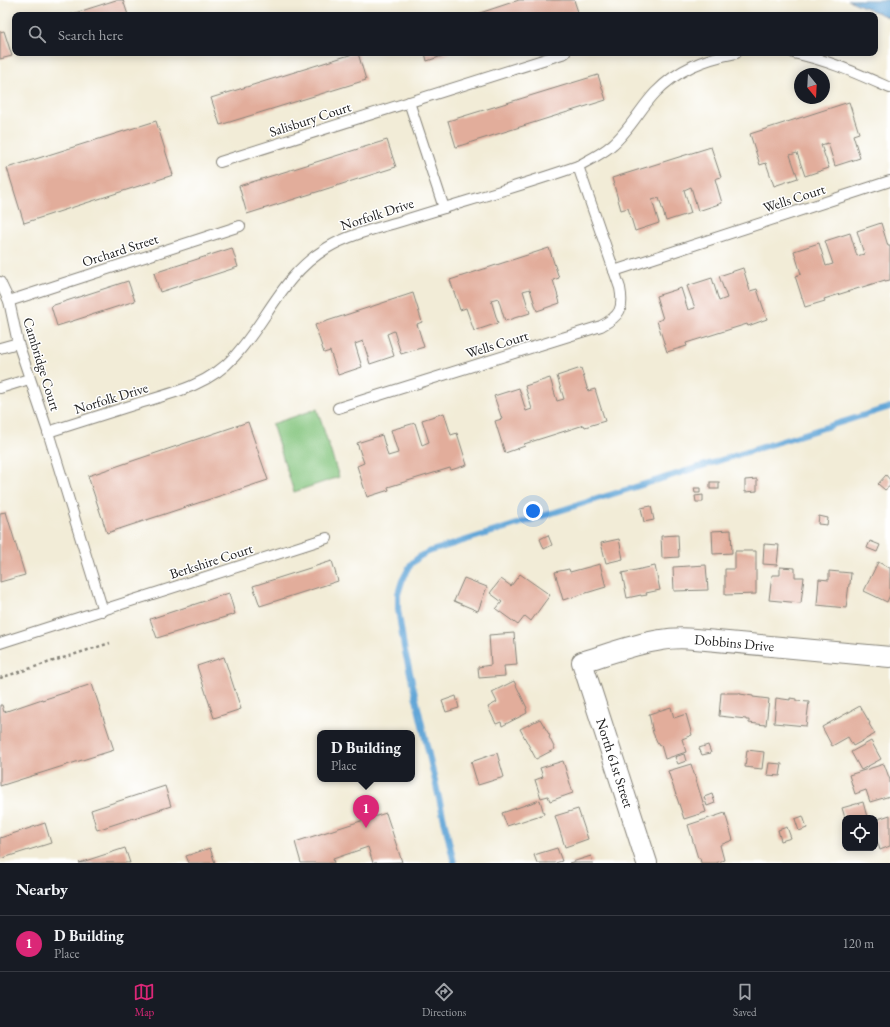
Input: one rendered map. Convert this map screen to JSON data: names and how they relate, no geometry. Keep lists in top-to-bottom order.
{
  "streets": {
    "street": ["Dobbins Drive", "North 61st Street"],
    "lane": [
      "Salisbury Court",
      "Wells Court",
      "Norfolk Drive",
      "Orchard Street",
      "Cambridge Court",
      "Berkshire Court"
    ]
  },
  "crossings": [
    ["Wells Court", "Norfolk Drive"],
    ["Norfolk Drive", "Cambridge Court"],
    ["Orchard Street", "Cambridge Court"],
    ["Dobbins Drive", "North 61st Street"]
  ],
  "north": "bottom",
  "page": {
    "search": "Search here",
    "popup": ["D Building", "Place"],
    "pins": "1",
    "heading": "Nearby",
    "list": [
      {
        "mark": "1",
        "name": "D Building",
        "note": "Place",
        "value": "120 m"
      }
    ],
    "nav": ["Map", "Directions", "Saved"]
  }
}
